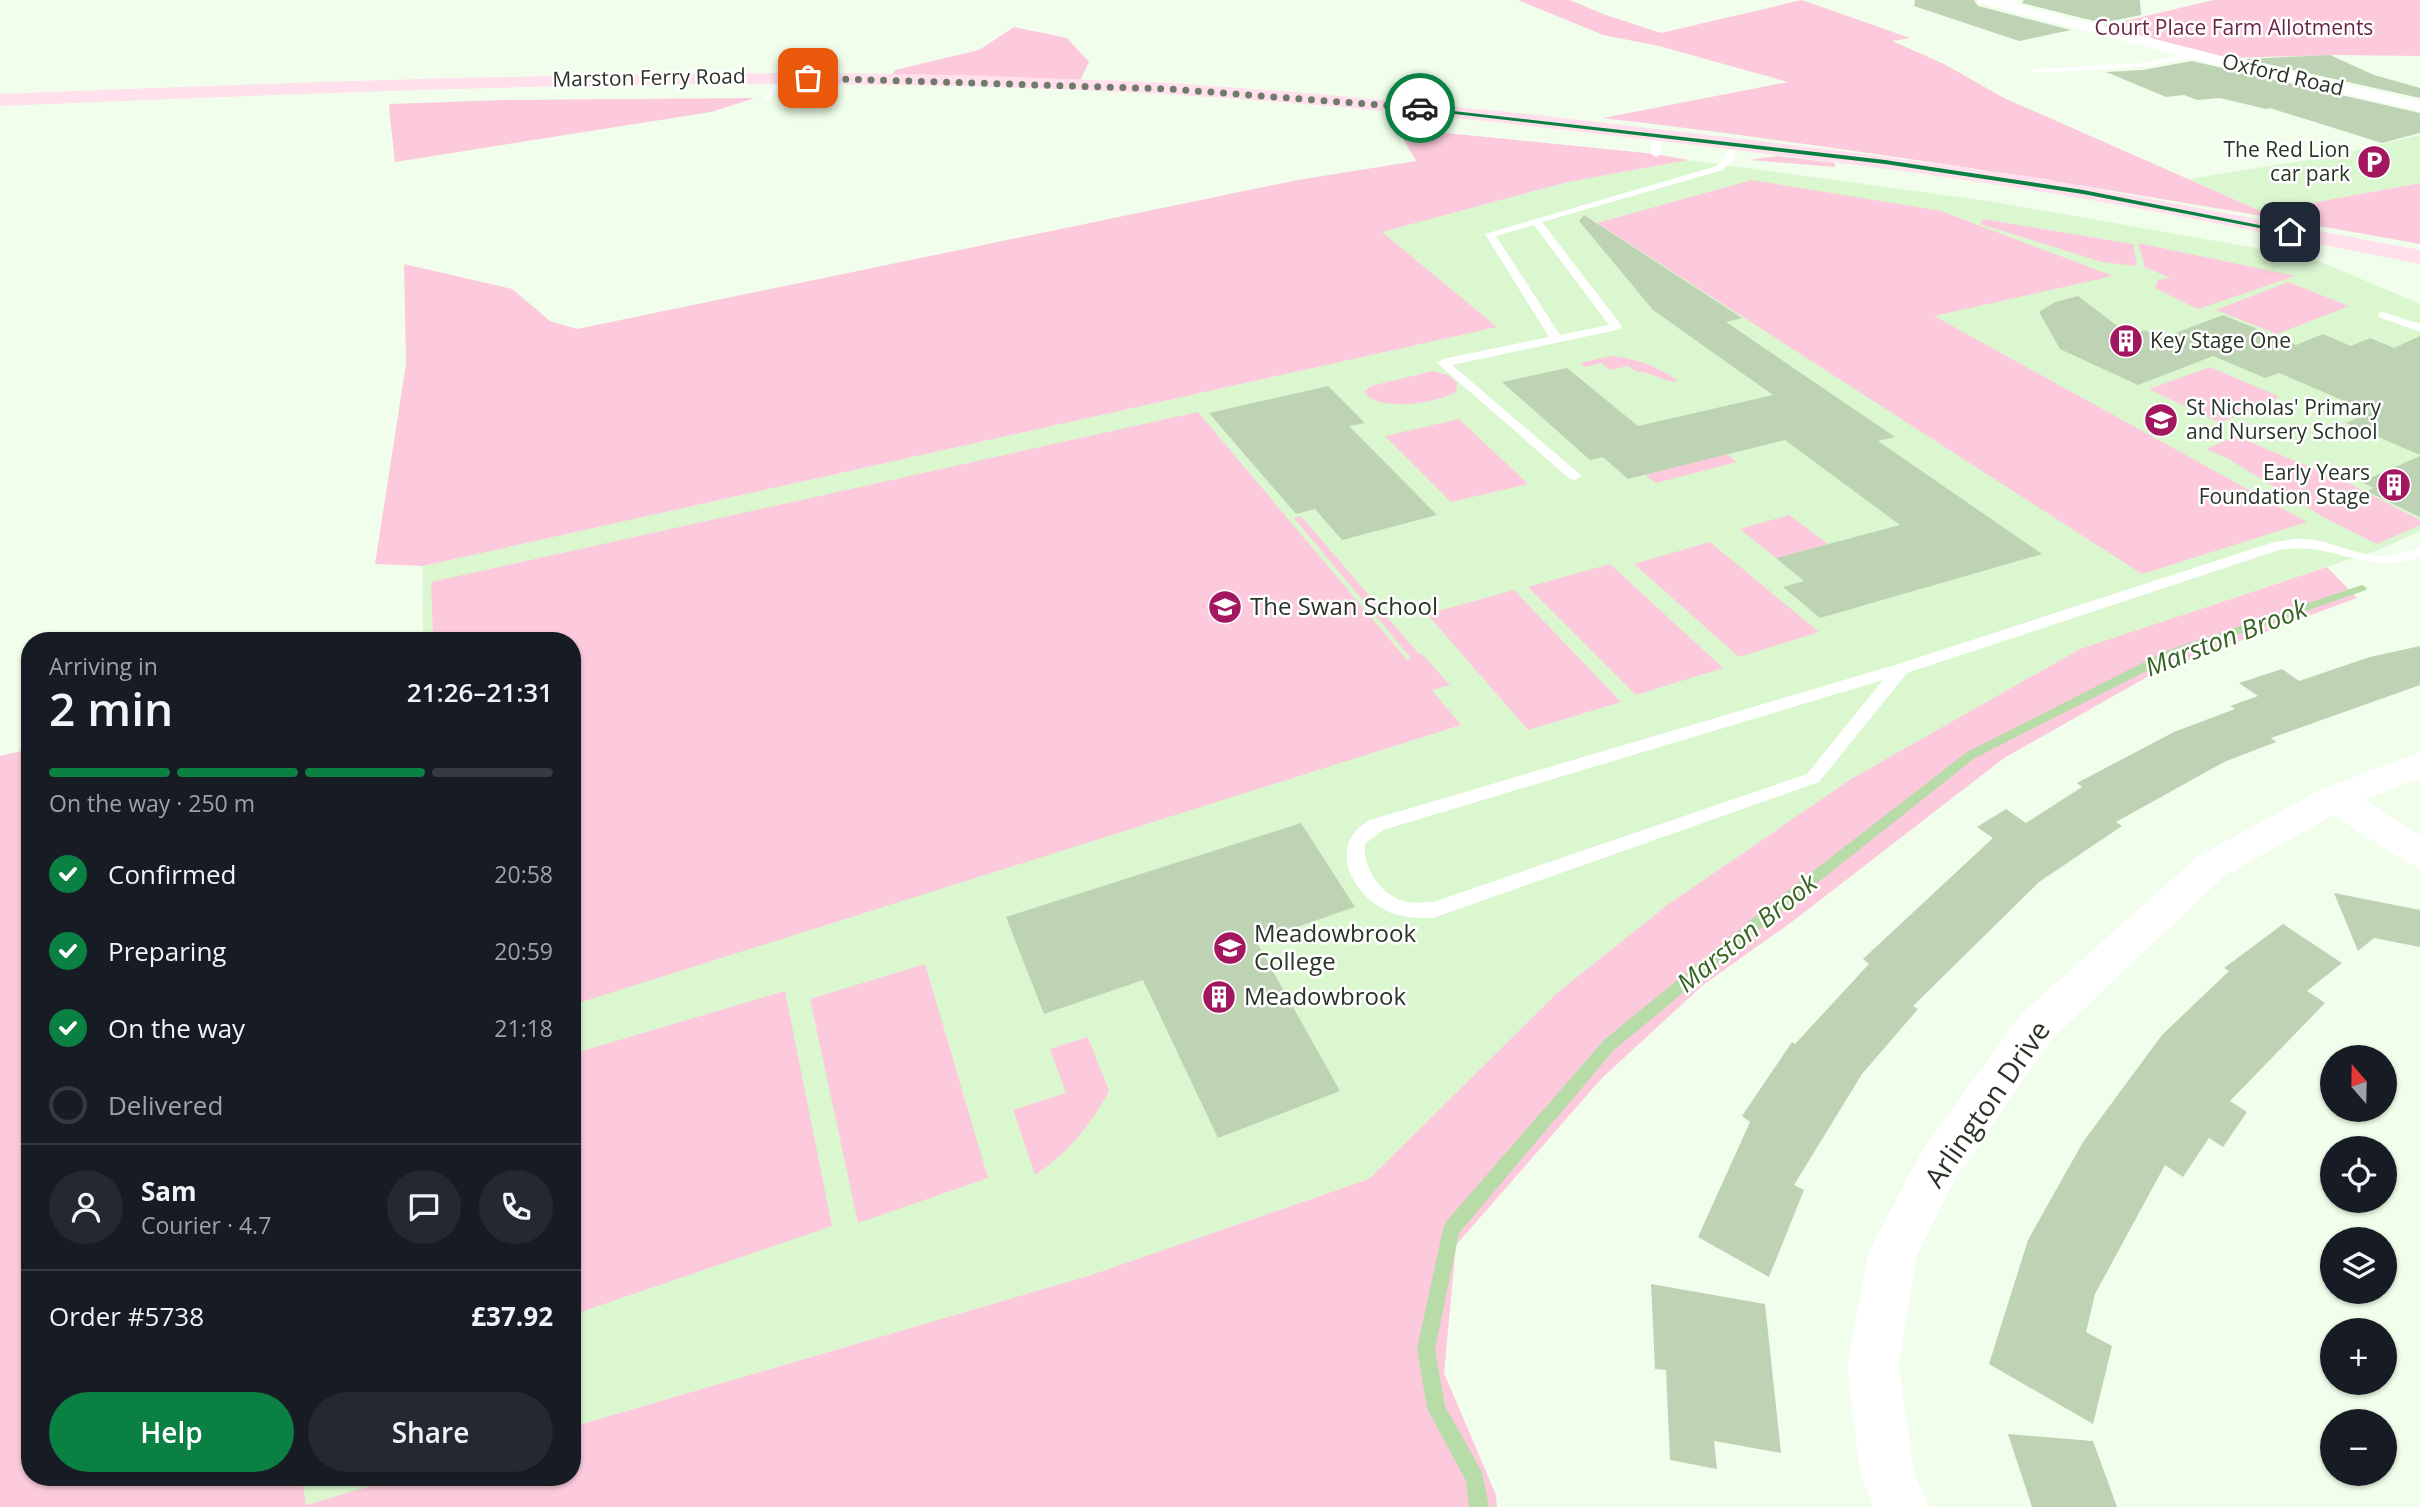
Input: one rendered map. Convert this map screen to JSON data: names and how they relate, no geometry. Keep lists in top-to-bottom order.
{
  "streets": {
    "main road": ["Marston Ferry Road"],
    "street": ["Oxford Road", "Arlington Drive"]
  },
  "water": ["Marston Brook"],
  "parks": ["Court Place Farm Allotments"],
  "places": {
    "parking": ["The Red Lion car park"],
    "building": ["Key Stage One", "Early Years Foundation Stage", "Meadowbrook"],
    "school or university": ["St Nicholas' Primary and Nursery School", "The Swan School", "Meadowbrook College"]
  },
  "north": "top",
  "page": {
    "heading": ["2 min", "Arriving in", "21:26–21:31"],
    "panel": [
      "Sam",
      "Courier · 4.7",
      "Order #5738",
      "£37.92"
    ],
    "bar": "On the way · 250 m",
    "list": [
      ["Confirmed", "20:58"],
      ["Preparing", "20:59"],
      ["On the way", "21:18"],
      "Delivered"
    ],
    "map_buttons": ["+", "−"],
    "buttons": ["Help", "Share"]
  }
}
